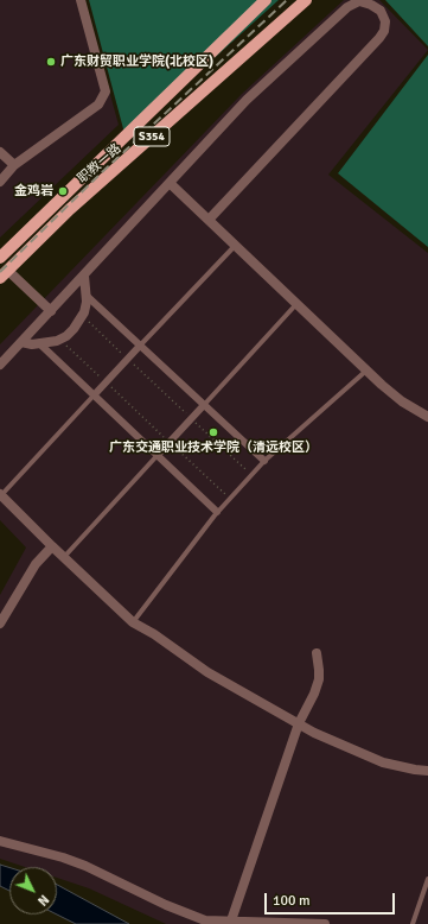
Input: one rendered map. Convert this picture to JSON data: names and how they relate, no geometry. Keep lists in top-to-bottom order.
{
  "streets": {
    "main road": ["S354", "职教一路"]
  },
  "places": ["广东财贸职业学院(北校区)", "金鸡岩", "广东交通职业技术学院（清远校区）"],
  "scale_bar": "100 m",
  "north": "bottom right"
}
